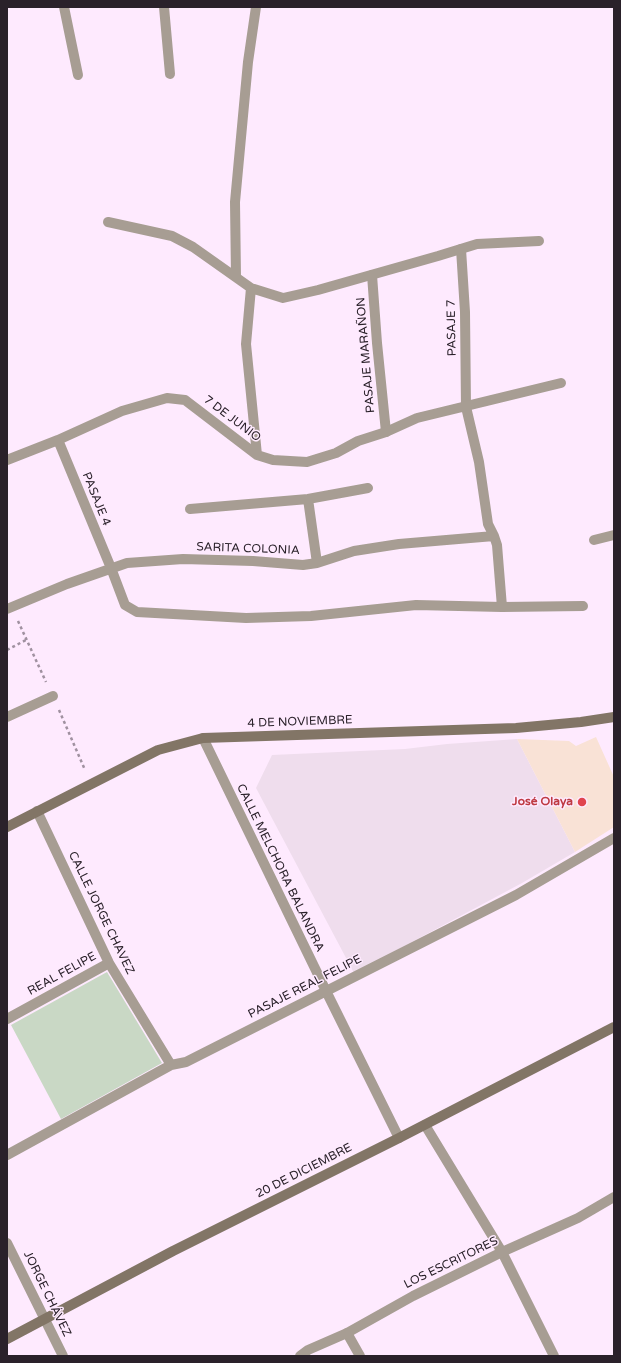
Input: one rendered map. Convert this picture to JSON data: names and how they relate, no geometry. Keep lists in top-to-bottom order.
{
  "streets": {
    "street": [
      "PASAJE 7",
      "PASAJE MARAÑON",
      "7 DE JUNIO",
      "PASAJE 4",
      "SARITA COLONIA",
      "4 DE NOVIEMBRE",
      "CALLE MELCHORA BALANDRA",
      "CALLE JORGE CHAVEZ",
      "REAL FELIPE",
      "PASAJE REAL FELIPE",
      "20 DE DICIEMBRE",
      "LOS ESCRITORES",
      "JORGE CHÁVEZ"
    ]
  },
  "crossings": [
    ["PASAJE 7", "7 DE JUNIO"],
    ["PASAJE 7", "PASAJE 4"],
    ["PASAJE 7", "SARITA COLONIA"],
    ["PASAJE MARAÑON", "7 DE JUNIO"],
    ["7 DE JUNIO", "PASAJE 4"],
    ["PASAJE 4", "SARITA COLONIA"],
    ["4 DE NOVIEMBRE", "CALLE MELCHORA BALANDRA"],
    ["4 DE NOVIEMBRE", "CALLE JORGE CHAVEZ"],
    ["CALLE MELCHORA BALANDRA", "PASAJE REAL FELIPE"],
    ["CALLE MELCHORA BALANDRA", "20 DE DICIEMBRE"],
    ["CALLE JORGE CHAVEZ", "REAL FELIPE"],
    ["CALLE JORGE CHAVEZ", "PASAJE REAL FELIPE"],
    ["20 DE DICIEMBRE", "JORGE CHÁVEZ"]
  ],
  "places": ["José Olaya"]
}
